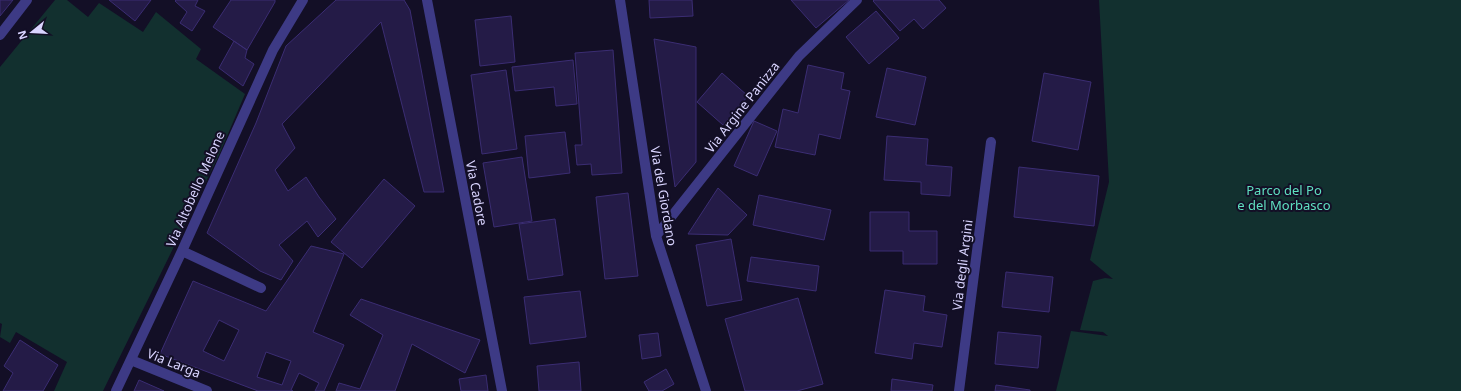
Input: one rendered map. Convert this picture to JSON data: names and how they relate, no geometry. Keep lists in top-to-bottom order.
{
  "streets": {
    "street": [
      "Via Argine Panizza",
      "Via Altobello Melone",
      "Via Cadore",
      "Via del Giordano",
      "Via degli Argini",
      "Via Larga"
    ]
  },
  "crossings": [
    ["Via Argine Panizza", "Via del Giordano"],
    ["Via Altobello Melone", "Via Larga"]
  ],
  "parks": ["Parco del Po e del Morbasco"],
  "north": "left"
}
